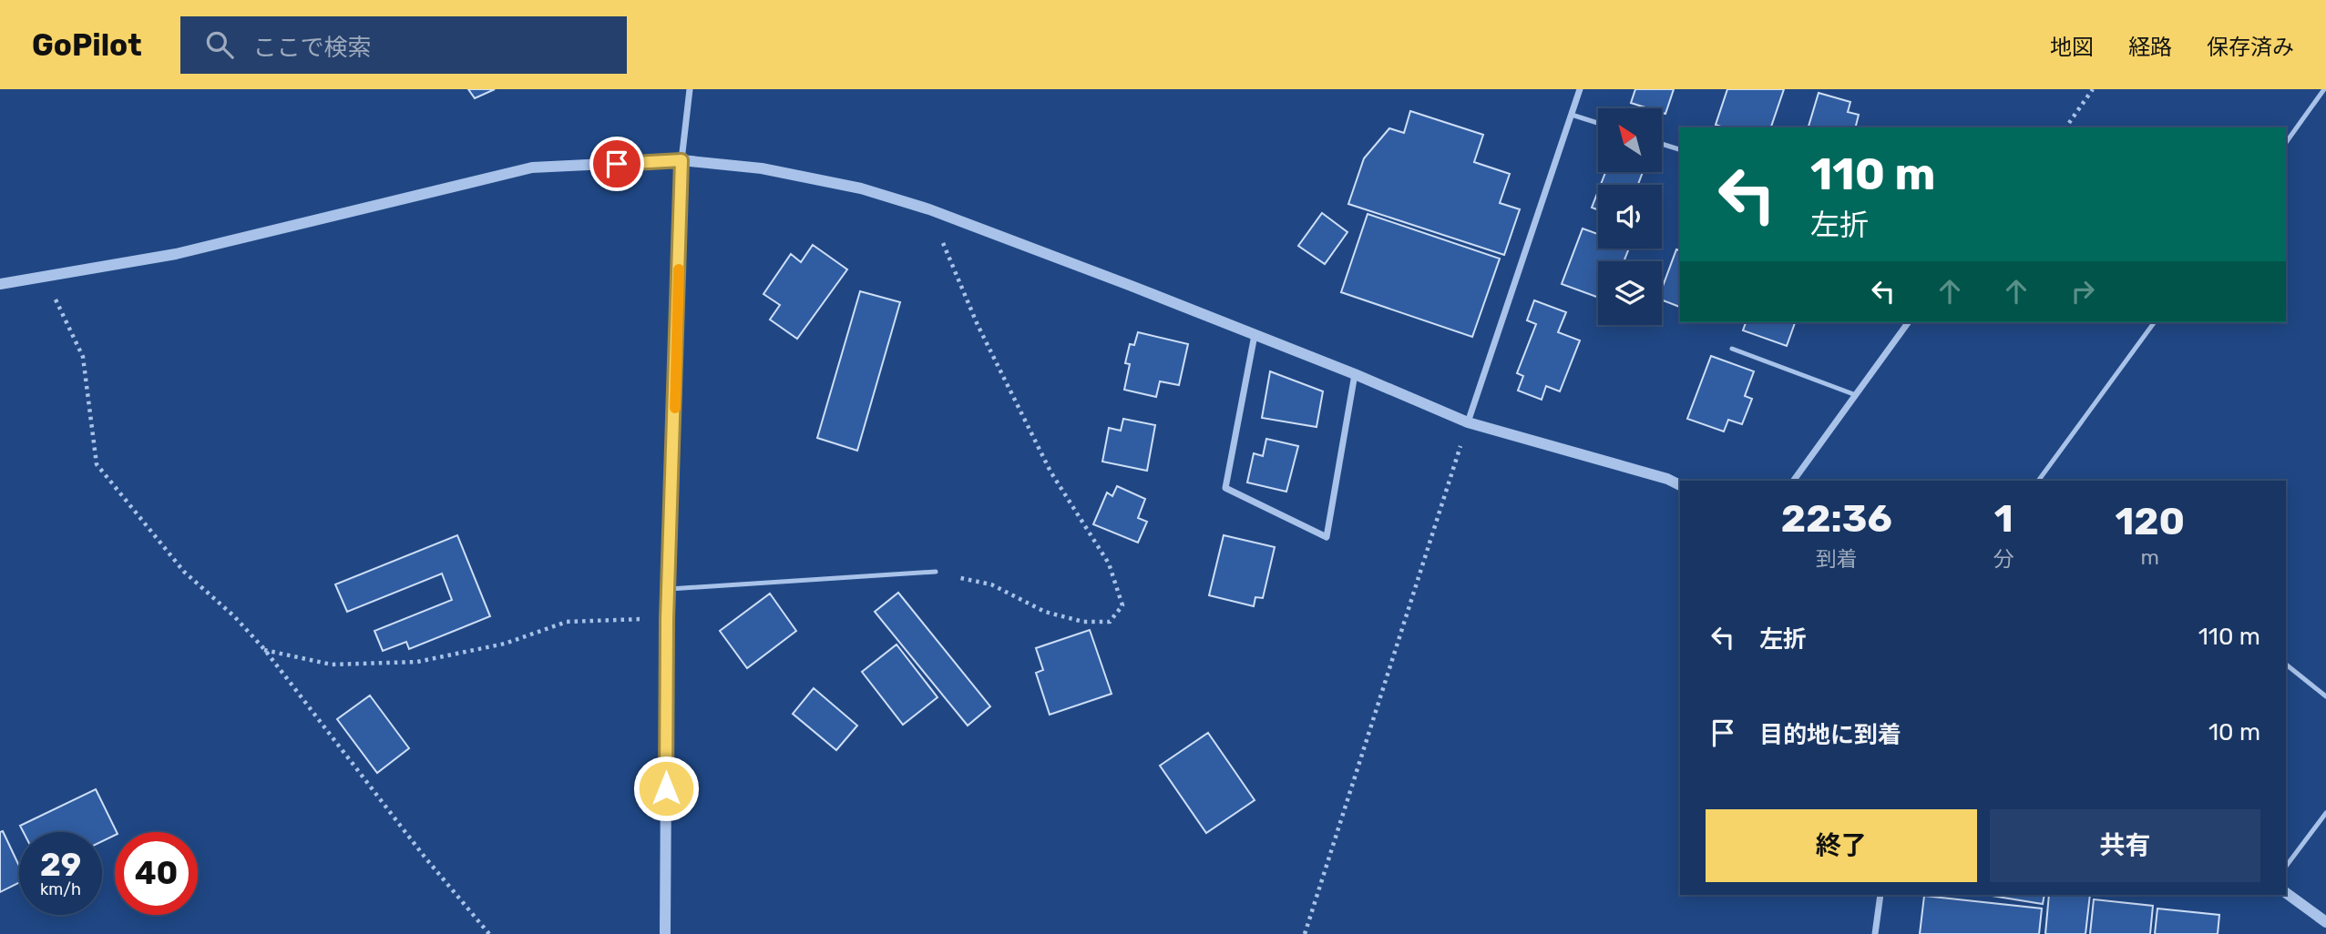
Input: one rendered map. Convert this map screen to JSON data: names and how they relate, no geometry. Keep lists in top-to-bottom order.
{
  "north": "top left",
  "page": {
    "header": "GoPilot",
    "search": "ここで検索",
    "nav": ["地図", "経路", "保存済み"],
    "turn": ["110 m", "左折"],
    "eta": [
      "22:36",
      "到着",
      "1",
      "分",
      "120",
      "m"
    ],
    "list": [
      {
        "name": "左折",
        "value": "110 m"
      },
      {
        "name": "目的地に到着",
        "value": "10 m"
      }
    ],
    "buttons": ["終了", "共有"],
    "speed": "29 km/h",
    "limit": "40"
  }
}
